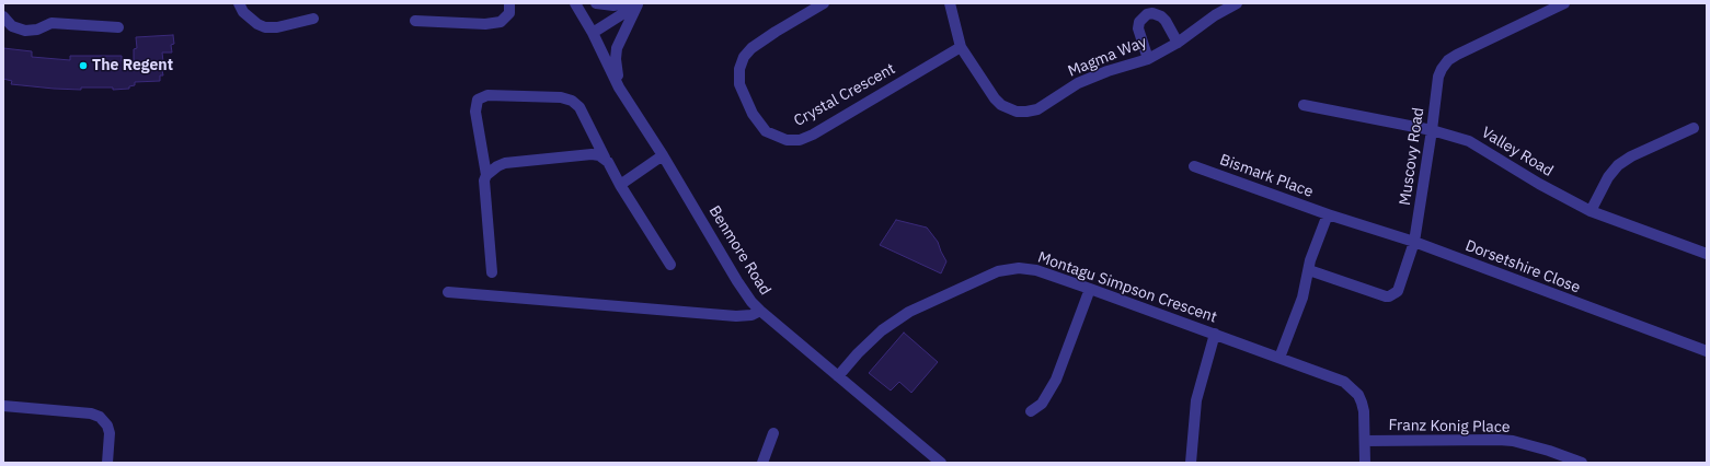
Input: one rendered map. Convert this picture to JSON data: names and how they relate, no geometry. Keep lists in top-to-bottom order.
{
  "streets": {
    "street": [
      "Magma Way",
      "Crystal Crescent",
      "Valley Road",
      "Muscovy Road",
      "Bismark Place",
      "Benmore Road",
      "Dorsetshire Close",
      "Montagu Simpson Crescent",
      "Franz Konig Place"
    ]
  },
  "crossings": [
    ["Magma Way", "Crystal Crescent"],
    ["Valley Road", "Muscovy Road"],
    ["Muscovy Road", "Dorsetshire Close"],
    ["Bismark Place", "Dorsetshire Close"],
    ["Benmore Road", "Montagu Simpson Crescent"],
    ["Montagu Simpson Crescent", "Franz Konig Place"]
  ],
  "places": ["The Regent"]
}
